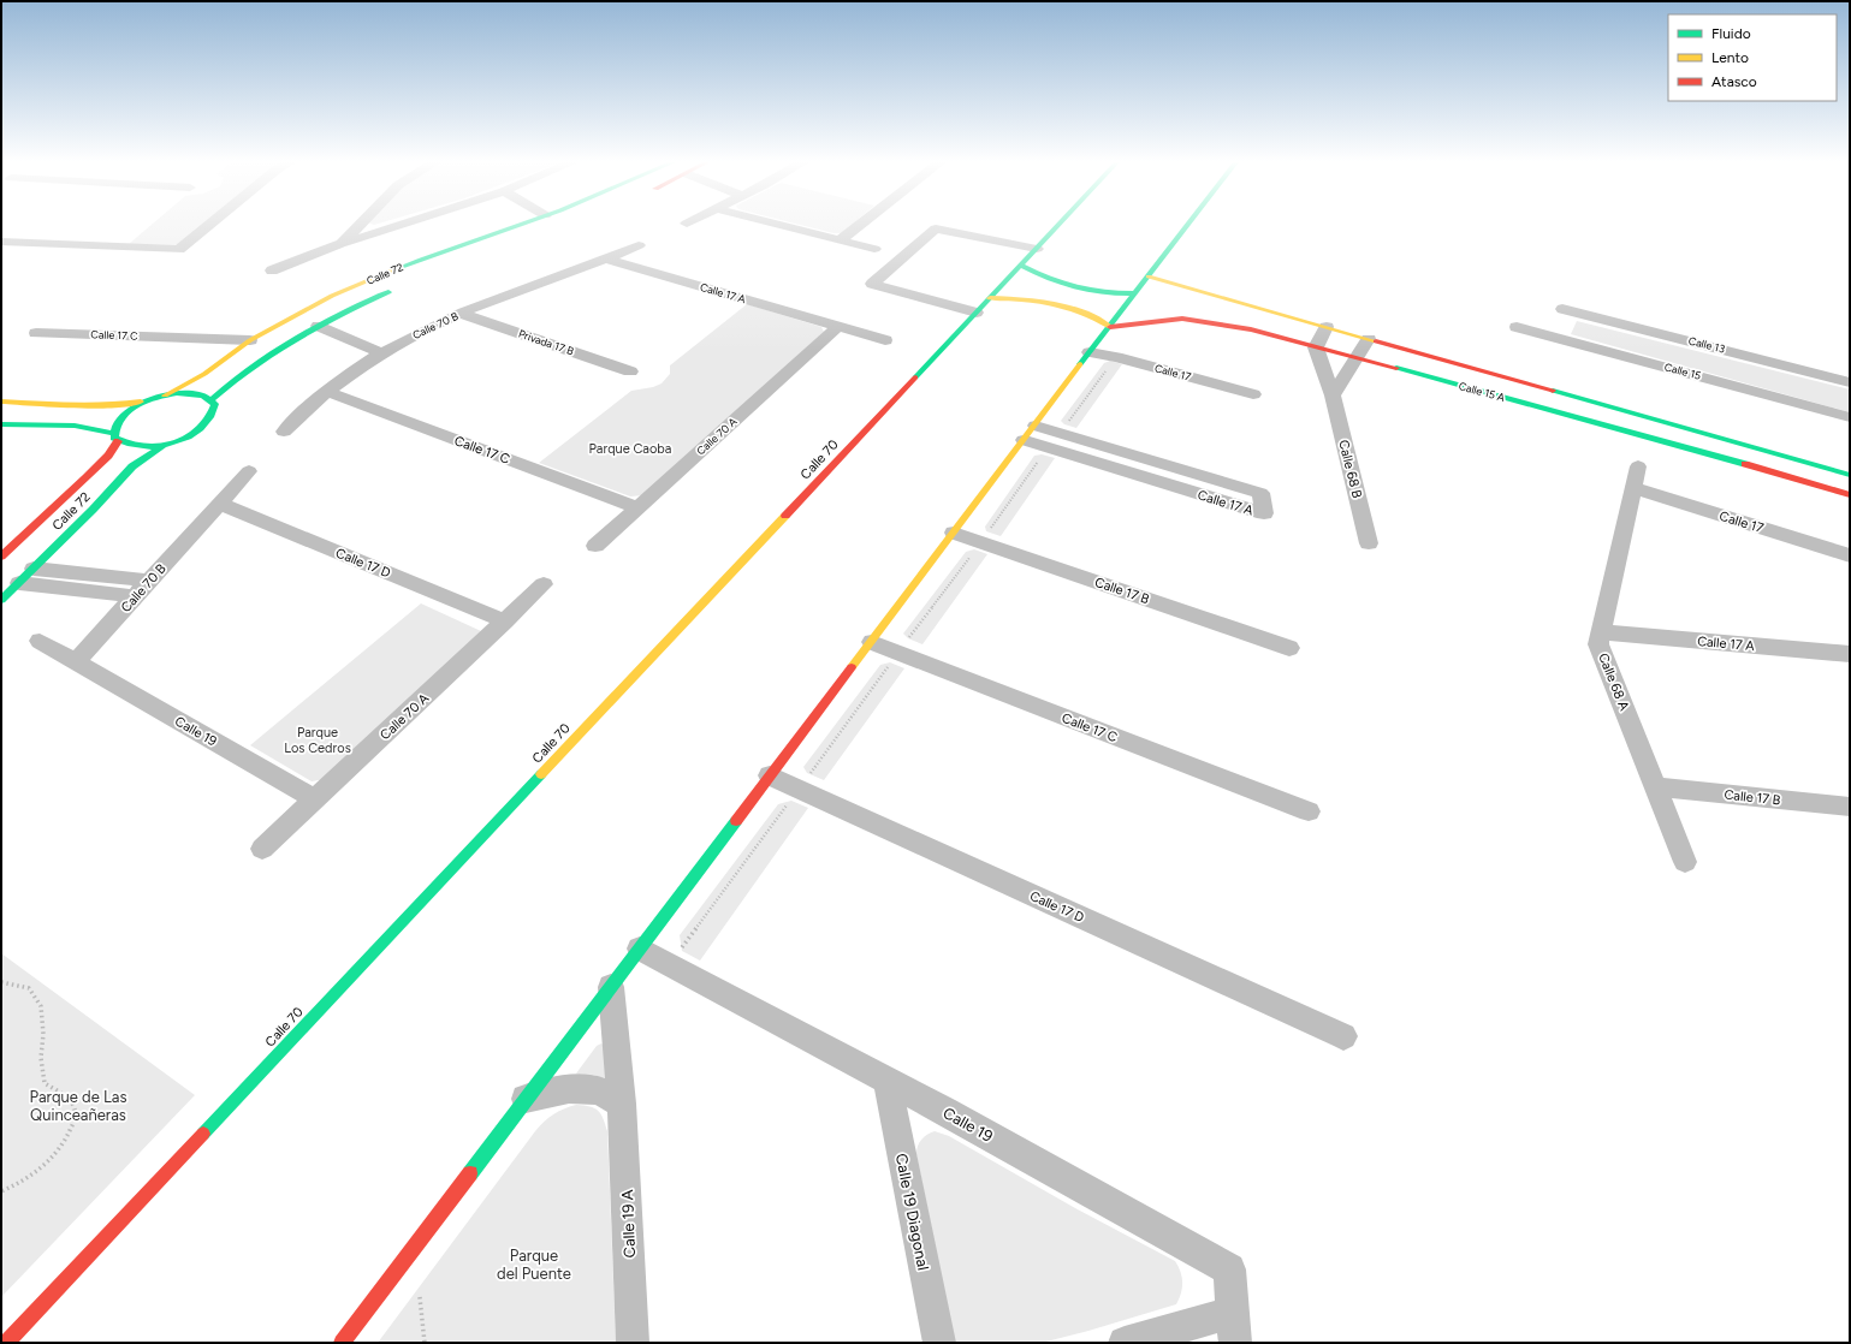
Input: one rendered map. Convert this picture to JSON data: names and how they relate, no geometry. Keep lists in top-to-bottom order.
{
  "streets": {
    "main road": ["Calle 72", "Calle 15 A", "Calle 70"],
    "street": [
      "Calle 17 A",
      "Calle 70 B",
      "Calle 17 C",
      "Privada 17 B",
      "Calle 13",
      "Calle 15",
      "Calle 17",
      "Calle 70 A",
      "Calle 68 B",
      "Calle 17 D",
      "Calle 17 B",
      "Calle 68 A",
      "Calle 19",
      "Calle 19 Diagonal",
      "Calle 19 A"
    ]
  },
  "crossings": [
    ["Calle 72", "Calle 17 C"],
    ["Calle 17 A", "Calle 70 B"],
    ["Calle 17 A", "Calle 70 A"],
    ["Calle 17 A", "Calle 68 A"],
    ["Calle 70 B", "Calle 17 C"],
    ["Calle 70 B", "Privada 17 B"],
    ["Calle 70 B", "Calle 17 D"],
    ["Calle 70 B", "Calle 19"],
    ["Calle 17 C", "Calle 70 A"],
    ["Calle 17", "Calle 68 A"],
    ["Calle 15 A", "Calle 68 B"],
    ["Calle 70 A", "Calle 17 D"],
    ["Calle 70 A", "Calle 19"],
    ["Calle 17 B", "Calle 68 A"],
    ["Calle 19", "Calle 19 Diagonal"]
  ],
  "parks": [
    "Parque Caoba",
    "Parque Los Cedros",
    "Parque de Las Quinceañeras",
    "Parque del Puente"
  ],
  "legend": ["Fluido", "Lento", "Atasco"]
}
